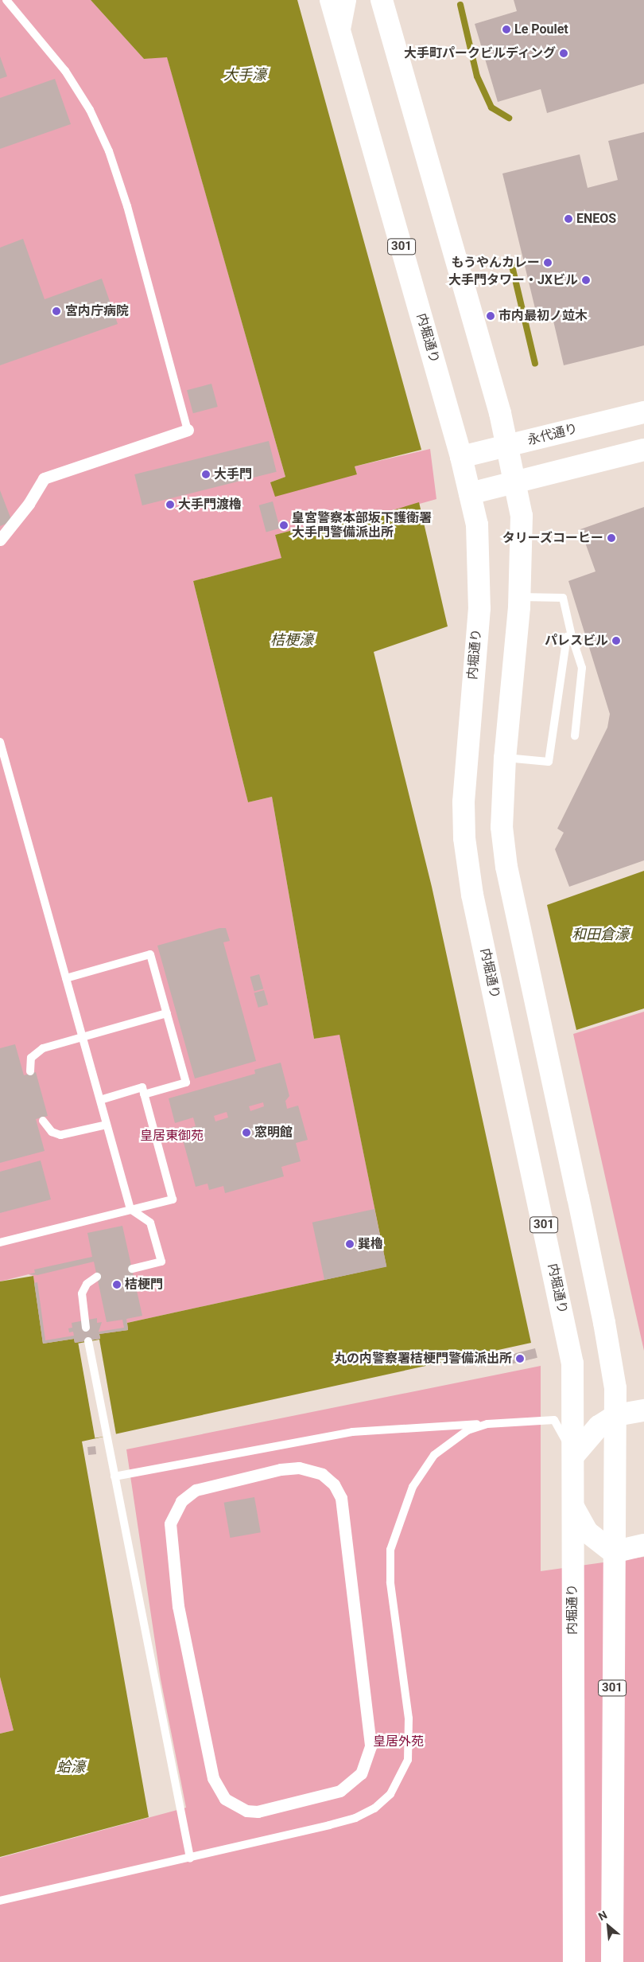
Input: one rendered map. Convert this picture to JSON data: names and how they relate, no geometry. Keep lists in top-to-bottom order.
{
  "streets": {
    "main road": ["301", "内堀通り", "永代通り"]
  },
  "crossings": [
    ["301", "永代通り"],
    ["内堀通り", "永代通り"]
  ],
  "water": [
    "大手濠",
    "桔梗濠",
    "和田倉濠",
    "蛤濠"
  ],
  "parks": ["皇居東御苑", "皇居外苑"],
  "places": [
    "Le Poulet",
    "大手町パークビルディング",
    "ENEOS",
    "もうやんカレー",
    "大手門タワー・JXビル",
    "宮内庁病院",
    "市内最初ノ竝木",
    "大手門",
    "大手門渡櫓",
    "皇宮警察本部坂下護衛署 大手門警備派出所",
    "タリーズコーヒー",
    "パレスビル",
    "窓明館",
    "巽櫓",
    "桔梗門",
    "丸の内警察署桔梗門警備派出所"
  ],
  "north": "top left"
}
